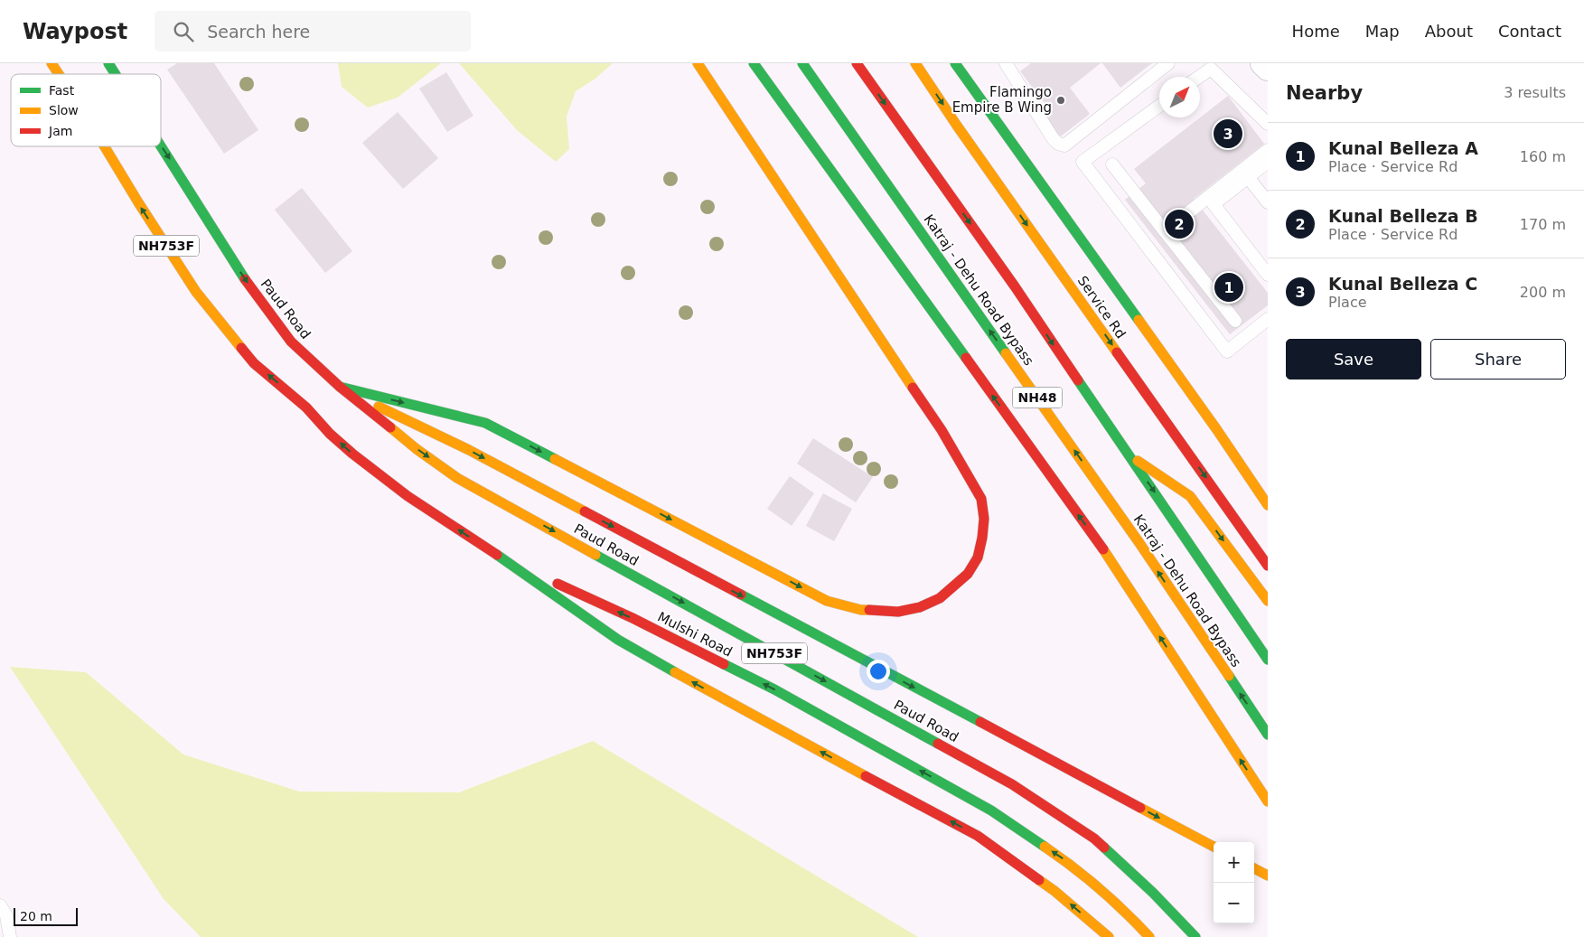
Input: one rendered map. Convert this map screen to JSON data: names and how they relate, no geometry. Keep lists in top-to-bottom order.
{
  "streets": {
    "main road": [
      "NH753F",
      "Katraj - Dehu Road Bypass",
      "Service Rd",
      "Paud Road",
      "NH48",
      "Mulshi Road"
    ]
  },
  "crossings": [
    ["NH753F", "Mulshi Road"]
  ],
  "places": ["Flamingo Empire B Wing"],
  "legend": ["Fast", "Slow", "Jam"],
  "scale_bar": "20 m",
  "north": "top right",
  "page": {
    "header": "Waypost",
    "search": "Search here",
    "nav": [
      "Home",
      "Map",
      "About",
      "Contact"
    ],
    "heading": ["Nearby", "3 results"],
    "pins": ["3", "2", "1"],
    "list": [
      {
        "mark": "1",
        "name": "Kunal Belleza A",
        "note": "Place · Service Rd",
        "value": "160 m"
      },
      {
        "mark": "2",
        "name": "Kunal Belleza B",
        "note": "Place · Service Rd",
        "value": "170 m"
      },
      {
        "mark": "3",
        "name": "Kunal Belleza C",
        "note": "Place",
        "value": "200 m"
      }
    ],
    "buttons": ["Save", "Share"],
    "map_buttons": ["+", "−"],
    "scale": "20 m"
  }
}
